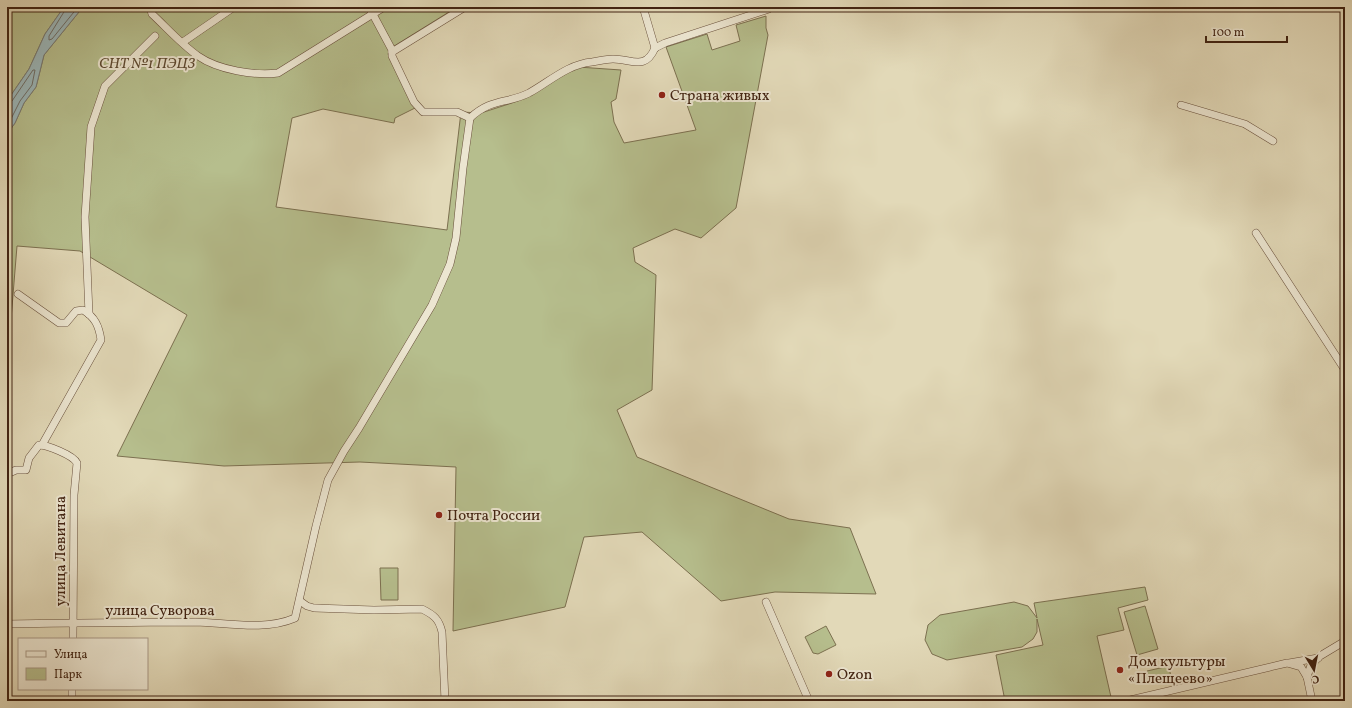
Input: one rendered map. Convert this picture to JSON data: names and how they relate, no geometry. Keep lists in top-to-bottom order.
{
  "streets": {
    "street": ["улица Левитана", "улица Суворова"]
  },
  "crossings": [
    ["улица Левитана", "улица Суворова"]
  ],
  "parks": ["СНТ №1 ПЭЦЗ"],
  "places": [
    "Страна живых",
    "Почта России",
    "Дом культуры «Плещеево»",
    "Ozon"
  ],
  "legend": ["Улица", "Парк"],
  "scale_bar": "100 m",
  "north": "bottom"
}
